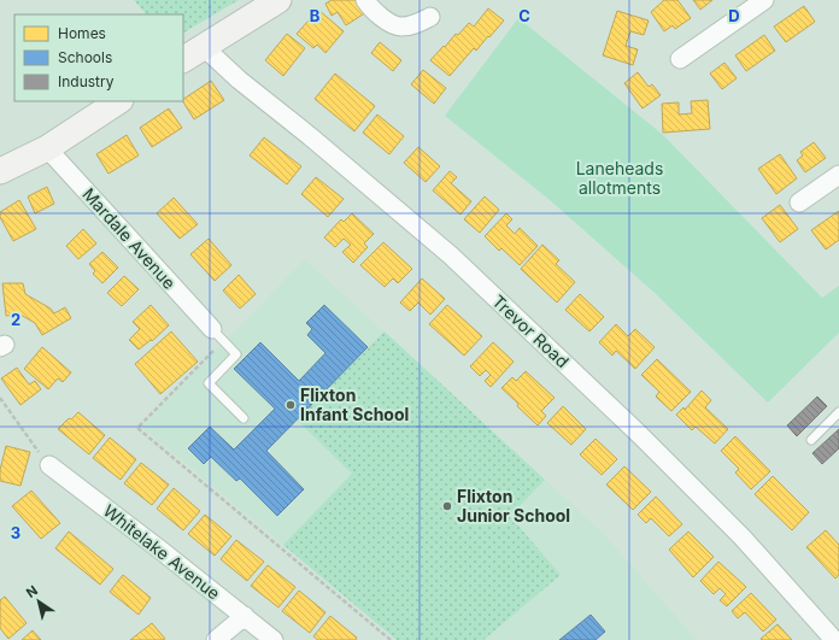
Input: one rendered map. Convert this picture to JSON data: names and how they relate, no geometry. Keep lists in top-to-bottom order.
{
  "streets": {
    "street": ["Mardale Avenue", "Trevor Road", "Whitelake Avenue"]
  },
  "parks": ["Laneheads allotments"],
  "places": ["Flixton Infant School", "Flixton Junior School"],
  "legend": ["Homes", "Schools", "Industry"],
  "north": "top left",
  "grid": {
    "columns": ["B", "C", "D"],
    "rows": ["2", "3"]
  }
}
